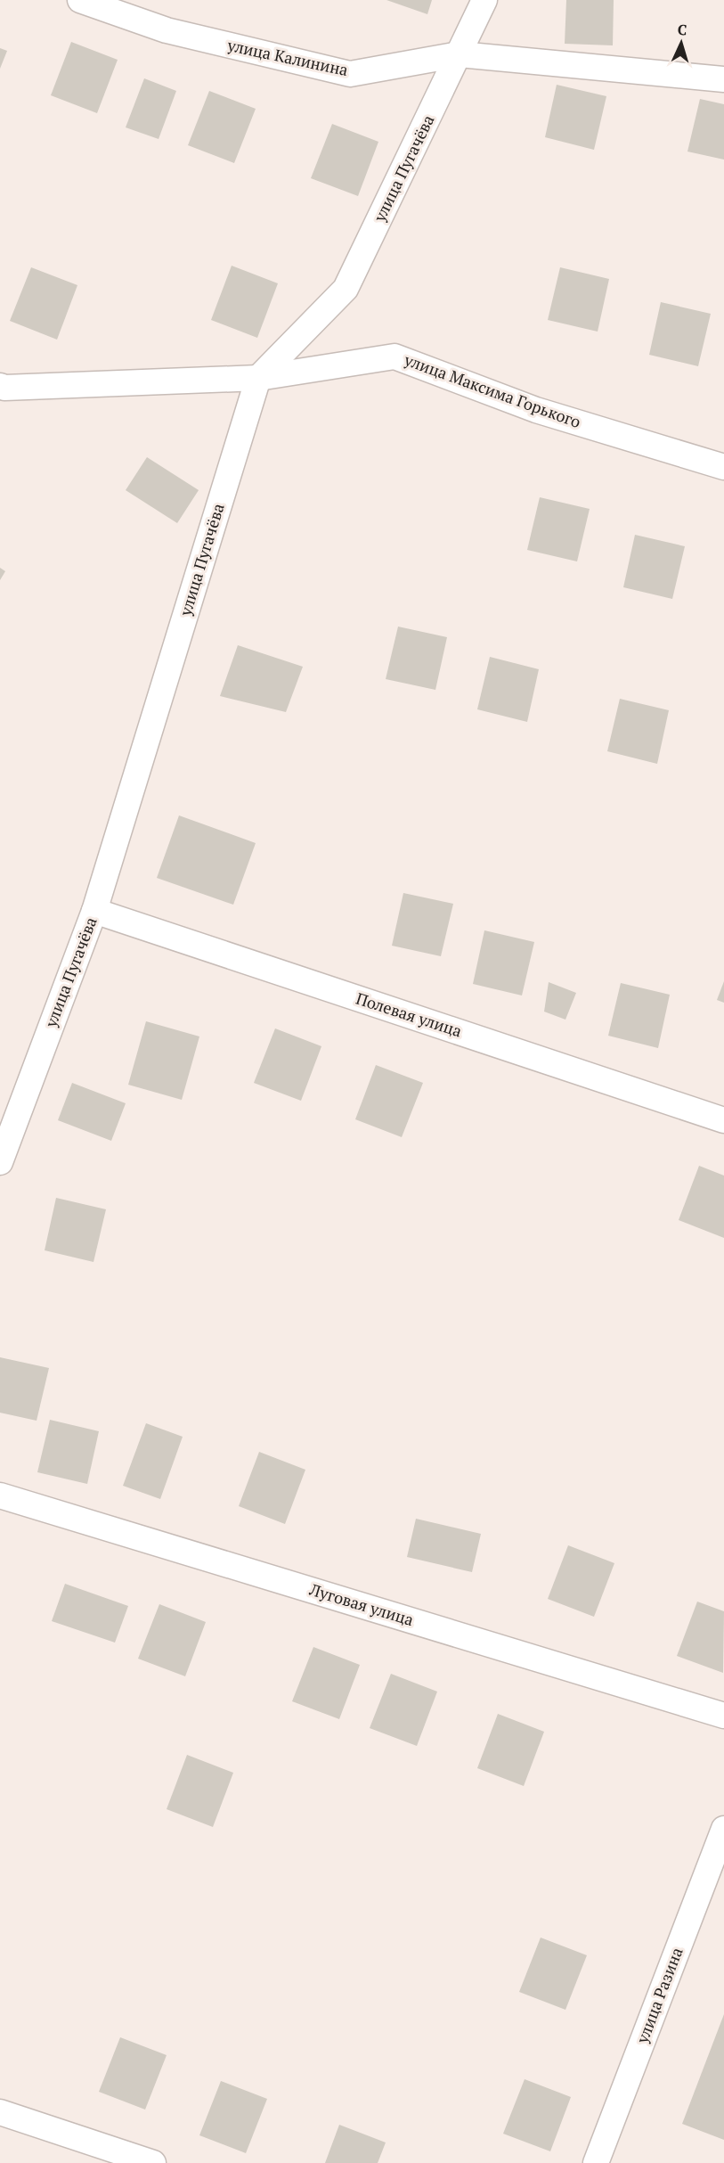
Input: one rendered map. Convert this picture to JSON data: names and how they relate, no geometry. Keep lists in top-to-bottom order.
{
  "streets": {
    "street": [
      "улица Калинина",
      "улица Пугачёва",
      "улица Максима Горького",
      "Полевая улица",
      "Луговая улица",
      "улица Разина"
    ]
  },
  "crossings": [
    ["улица Калинина", "улица Пугачёва"],
    ["улица Пугачёва", "улица Максима Горького"],
    ["улица Пугачёва", "Полевая улица"]
  ],
  "north": "top"
}
